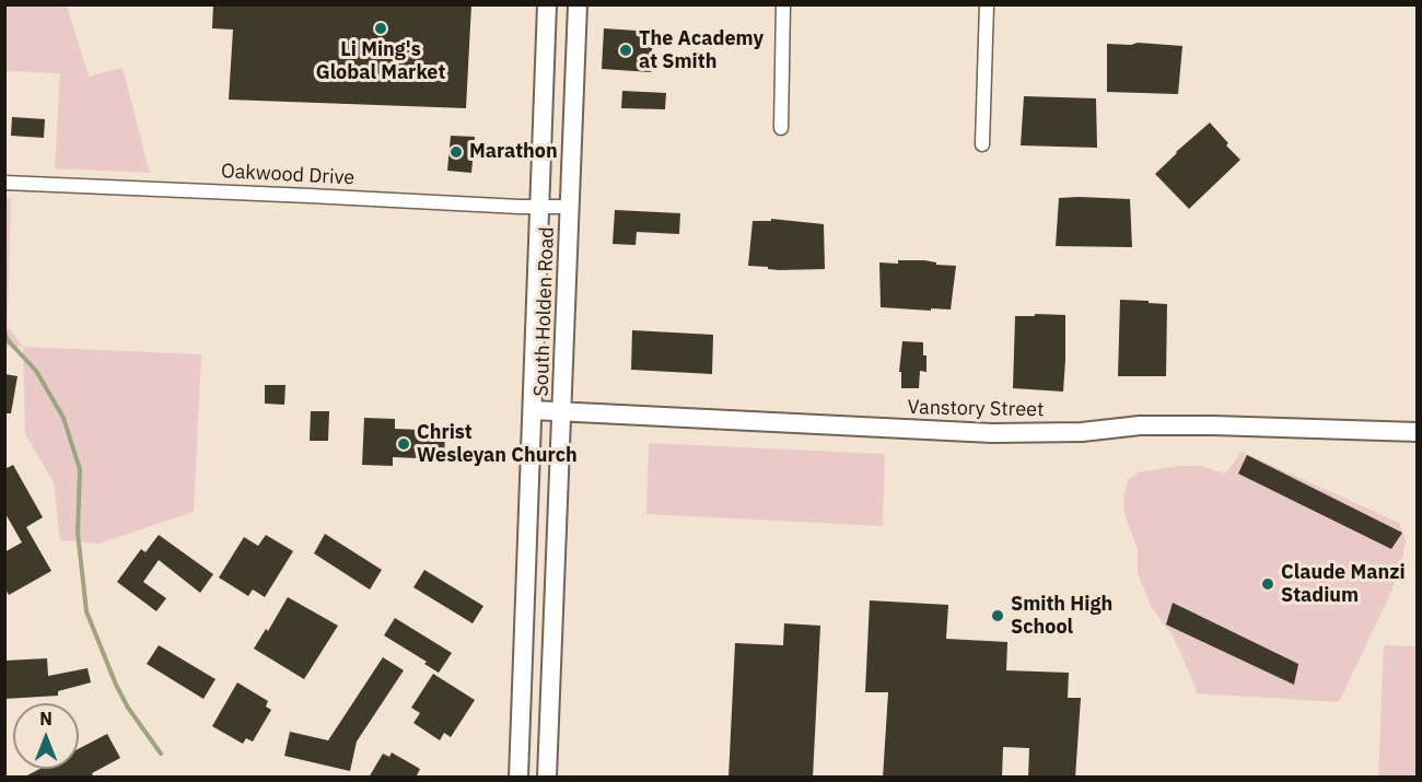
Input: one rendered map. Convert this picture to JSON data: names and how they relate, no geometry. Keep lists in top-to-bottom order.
{
  "streets": {
    "main road": ["South Holden Road", "Vanstory Street"],
    "street": ["Oakwood Drive"]
  },
  "crossings": [
    ["Oakwood Drive", "South Holden Road"],
    ["South Holden Road", "Vanstory Street"]
  ],
  "places": [
    "Li Ming's Global Market",
    "The Academy at Smith",
    "Marathon",
    "Christ Wesleyan Church",
    "Claude Manzi Stadium",
    "Smith High School"
  ],
  "north": "top"
}
